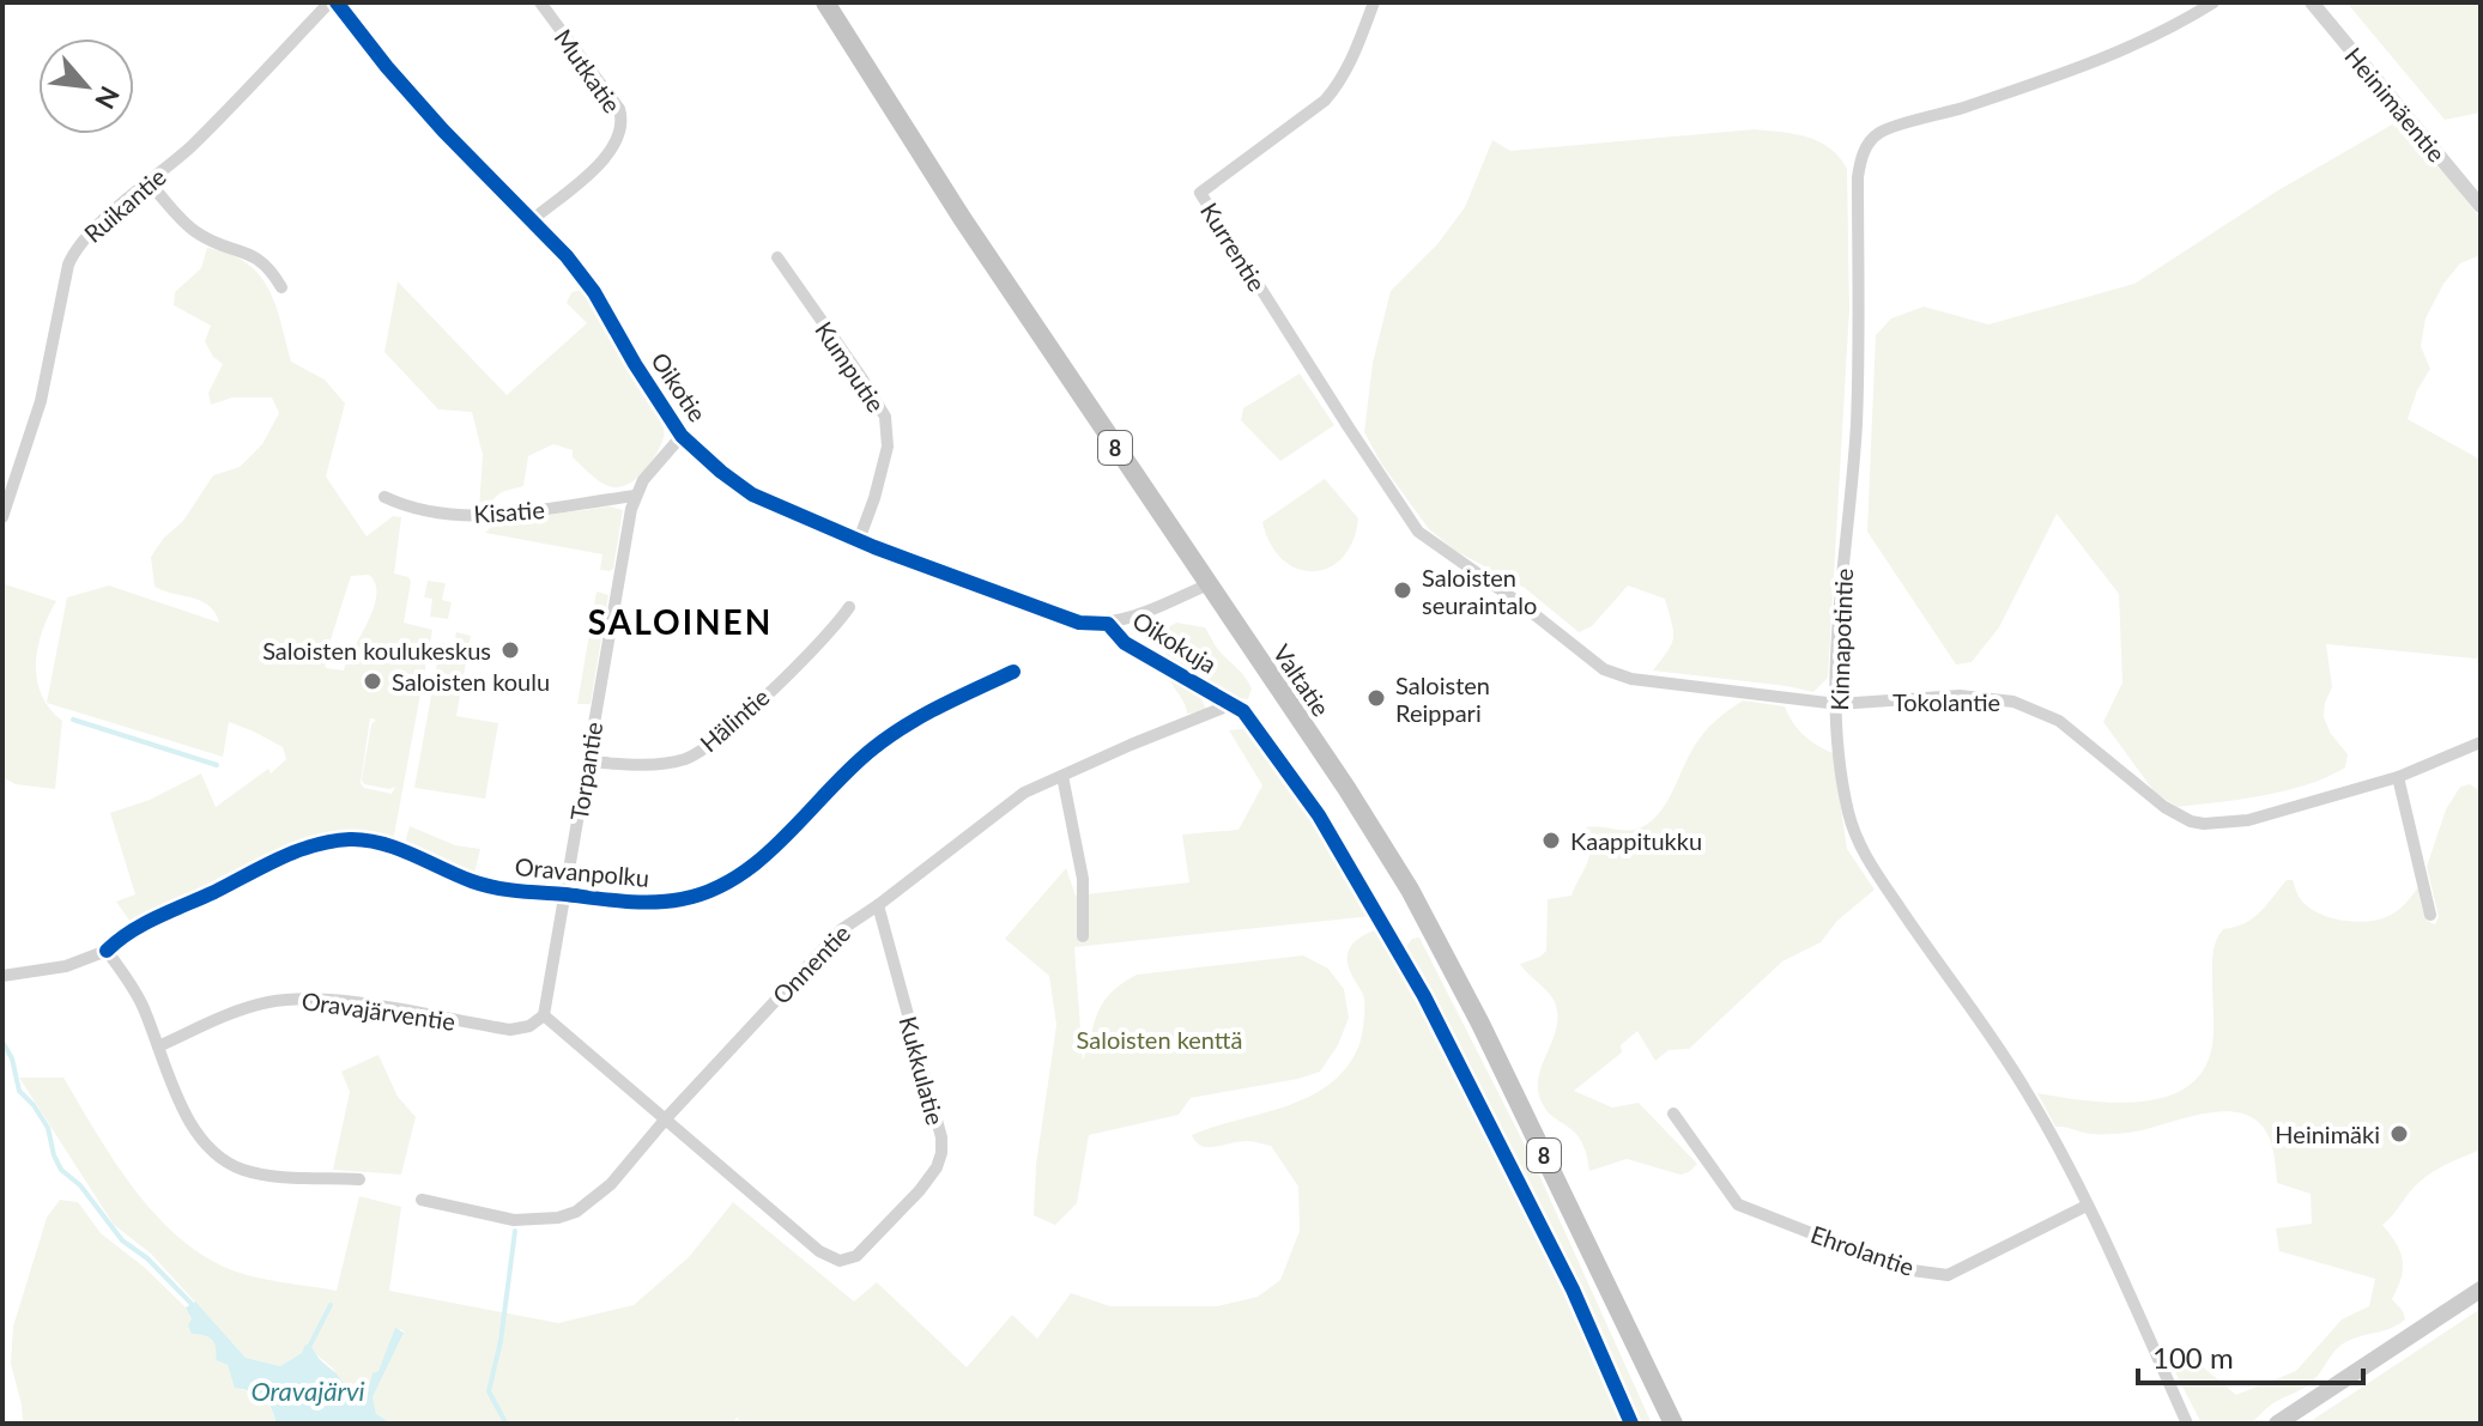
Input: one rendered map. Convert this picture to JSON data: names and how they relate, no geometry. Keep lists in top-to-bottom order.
{
  "streets": {
    "highway": ["8", "Valtatie"],
    "street": [
      "Mutkatie",
      "Heinimäentie",
      "Ruikantie",
      "Kurrentie",
      "Kumputie",
      "Oikotie",
      "Kisatie",
      "Kinnapotintie",
      "Oikokuja",
      "Tokolantie",
      "Hälintie",
      "Torpantie",
      "Onnentie",
      "Oravajärventie",
      "Kukkulatie",
      "Ehrolantie"
    ],
    "cycle path": ["Oravanpolku"]
  },
  "crossings": [
    ["Mutkatie", "Oikotie"],
    ["Ruikantie", "Oikotie"],
    ["Kurrentie", "Tokolantie"],
    ["Kumputie", "Oikotie"],
    ["Oikotie", "Oikokuja"],
    ["Oikotie", "Valtatie"],
    ["Oikotie", "Torpantie"],
    ["Kisatie", "Torpantie"],
    ["Kinnapotintie", "Tokolantie"],
    ["Kinnapotintie", "Ehrolantie"],
    ["Oikokuja", "Onnentie"],
    ["Hälintie", "Torpantie"],
    ["Torpantie", "Oravajärventie"],
    ["Onnentie", "Kukkulatie"]
  ],
  "districts": ["SALOINEN"],
  "water": ["Oravajärvi"],
  "parks": ["Saloisten kenttä"],
  "places": [
    "Saloisten seuraintalo",
    "Saloisten koulukeskus",
    "Saloisten koulu",
    "Saloisten Reippari",
    "Kaappitukku",
    "Heinimäki"
  ],
  "scale_bar": "100 m",
  "north": "bottom right"
}
